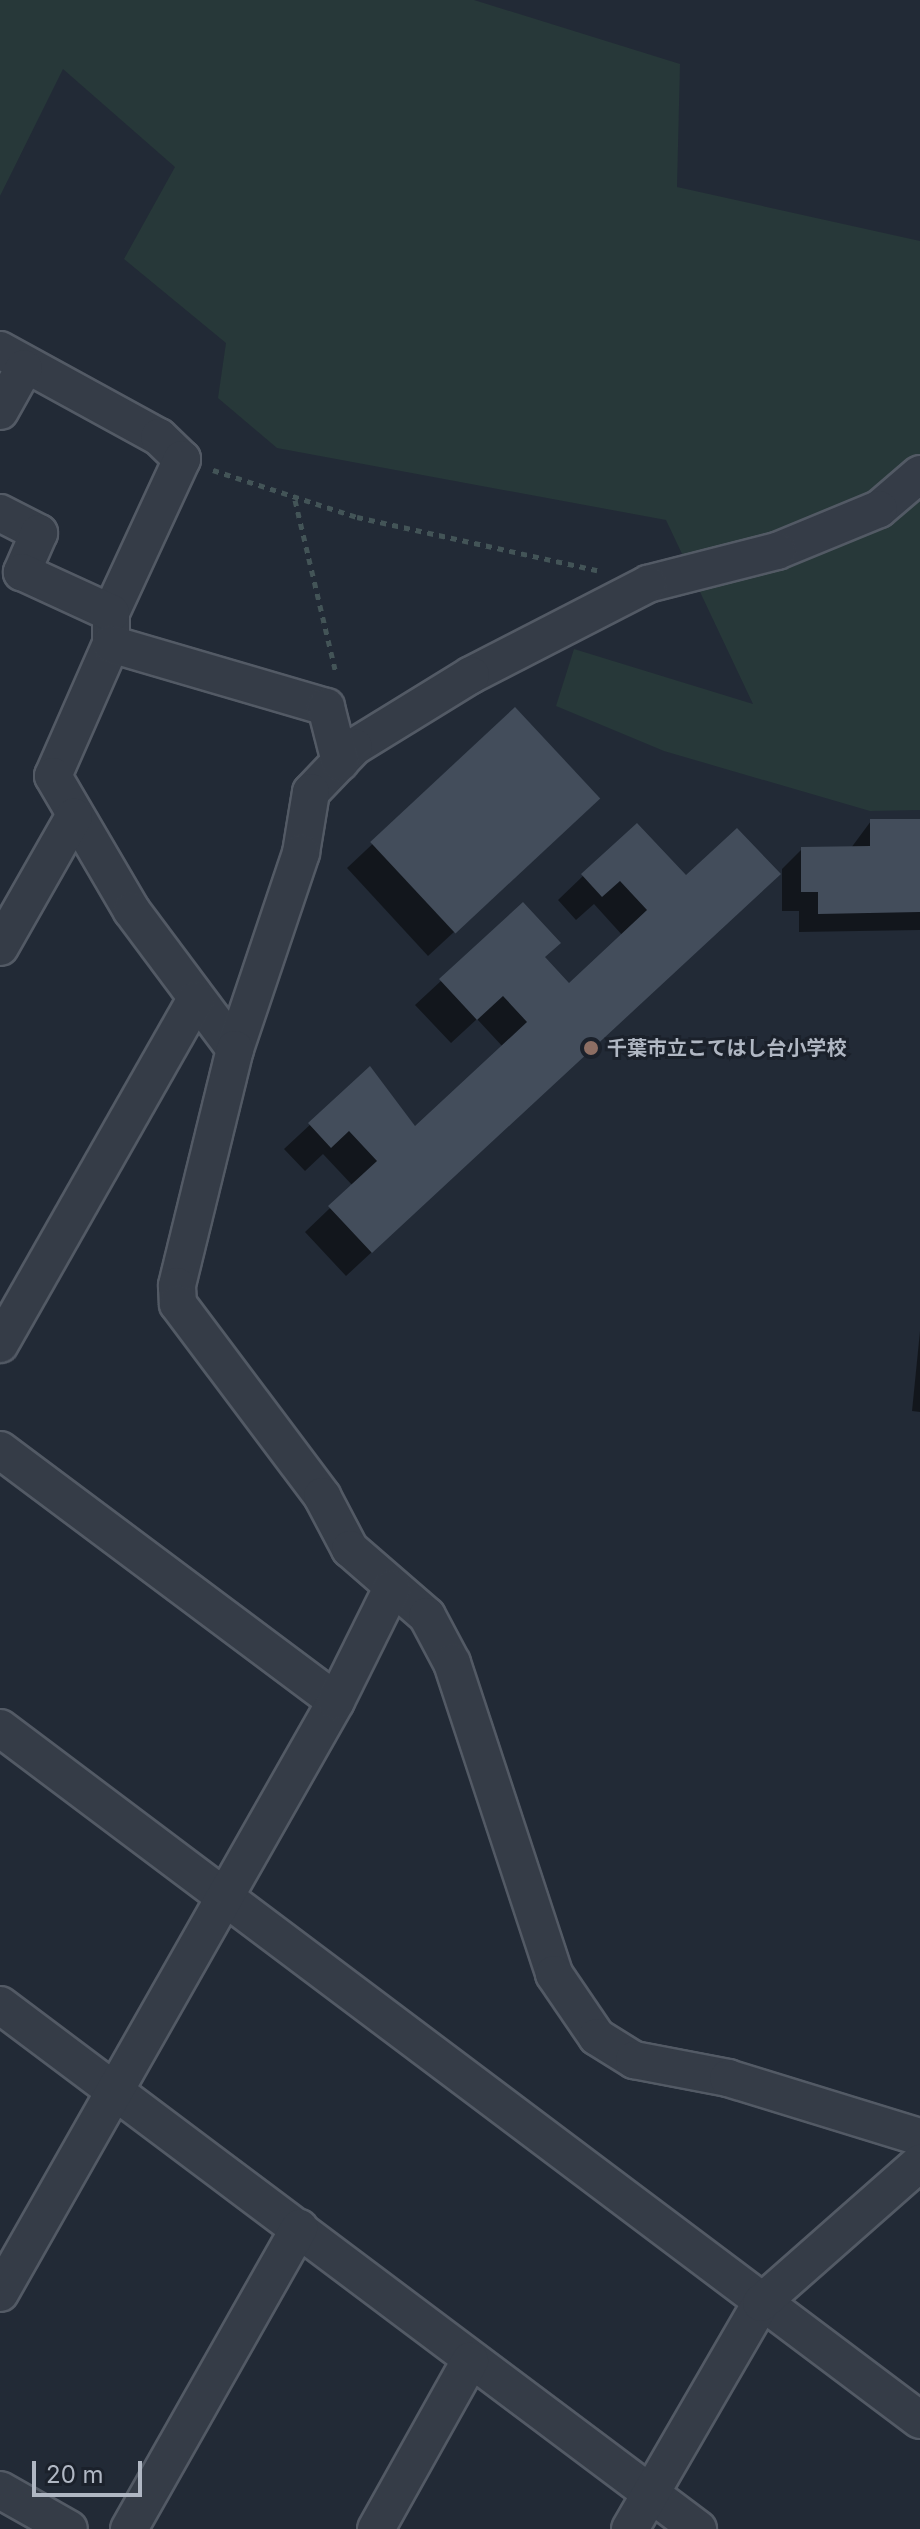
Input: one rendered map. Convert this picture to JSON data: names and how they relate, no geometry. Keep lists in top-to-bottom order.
{
  "places": ["千葉市立こてはし台小学校"],
  "scale_bar": "20 m"
}
